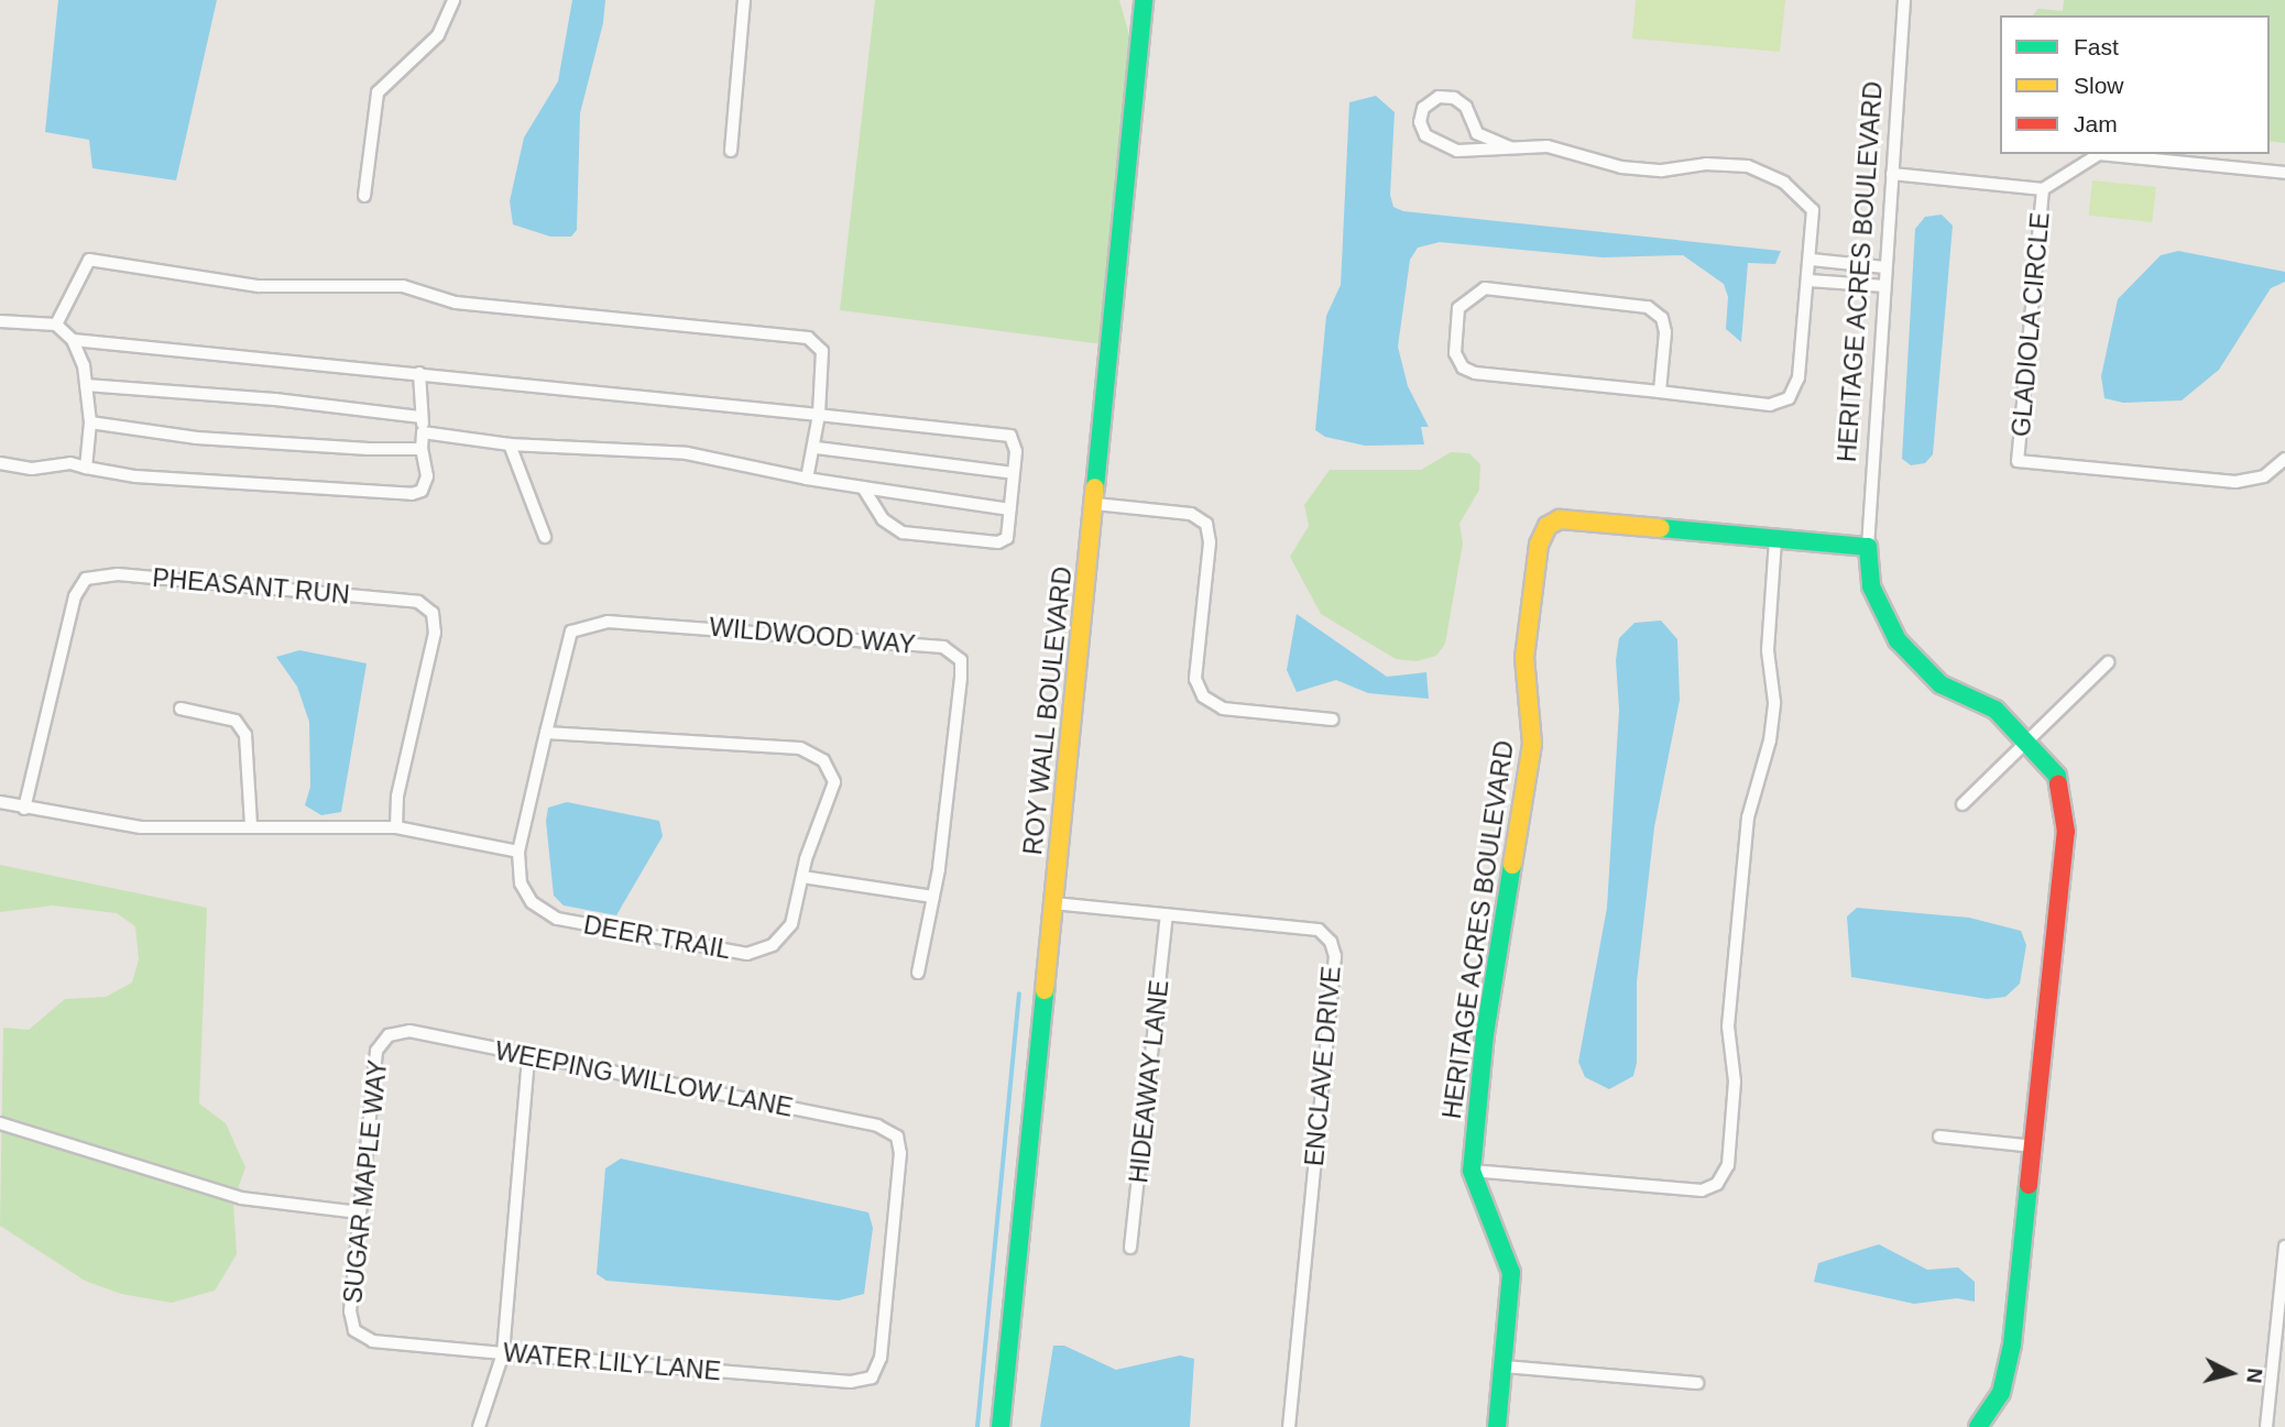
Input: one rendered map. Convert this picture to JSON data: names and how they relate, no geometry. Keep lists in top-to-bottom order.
{
  "streets": {
    "street": [
      "HERITAGE ACRES BOULEVARD",
      "GLADIOLA CIRCLE",
      "PHEASANT RUN",
      "WILDWOOD WAY",
      "ROY WALL BOULEVARD",
      "DEER TRAIL",
      "ENCLAVE DRIVE",
      "WEEPING WILLOW LANE",
      "HIDEAWAY LANE",
      "SUGAR MAPLE WAY",
      "WATER LILY LANE"
    ]
  },
  "crossings": [
    ["WILDWOOD WAY", "DEER TRAIL"],
    ["ROY WALL BOULEVARD", "ENCLAVE DRIVE"],
    ["ENCLAVE DRIVE", "HIDEAWAY LANE"],
    ["WEEPING WILLOW LANE", "SUGAR MAPLE WAY"],
    ["WEEPING WILLOW LANE", "WATER LILY LANE"],
    ["SUGAR MAPLE WAY", "WATER LILY LANE"]
  ],
  "legend": ["Fast", "Slow", "Jam"],
  "north": "right"
}
